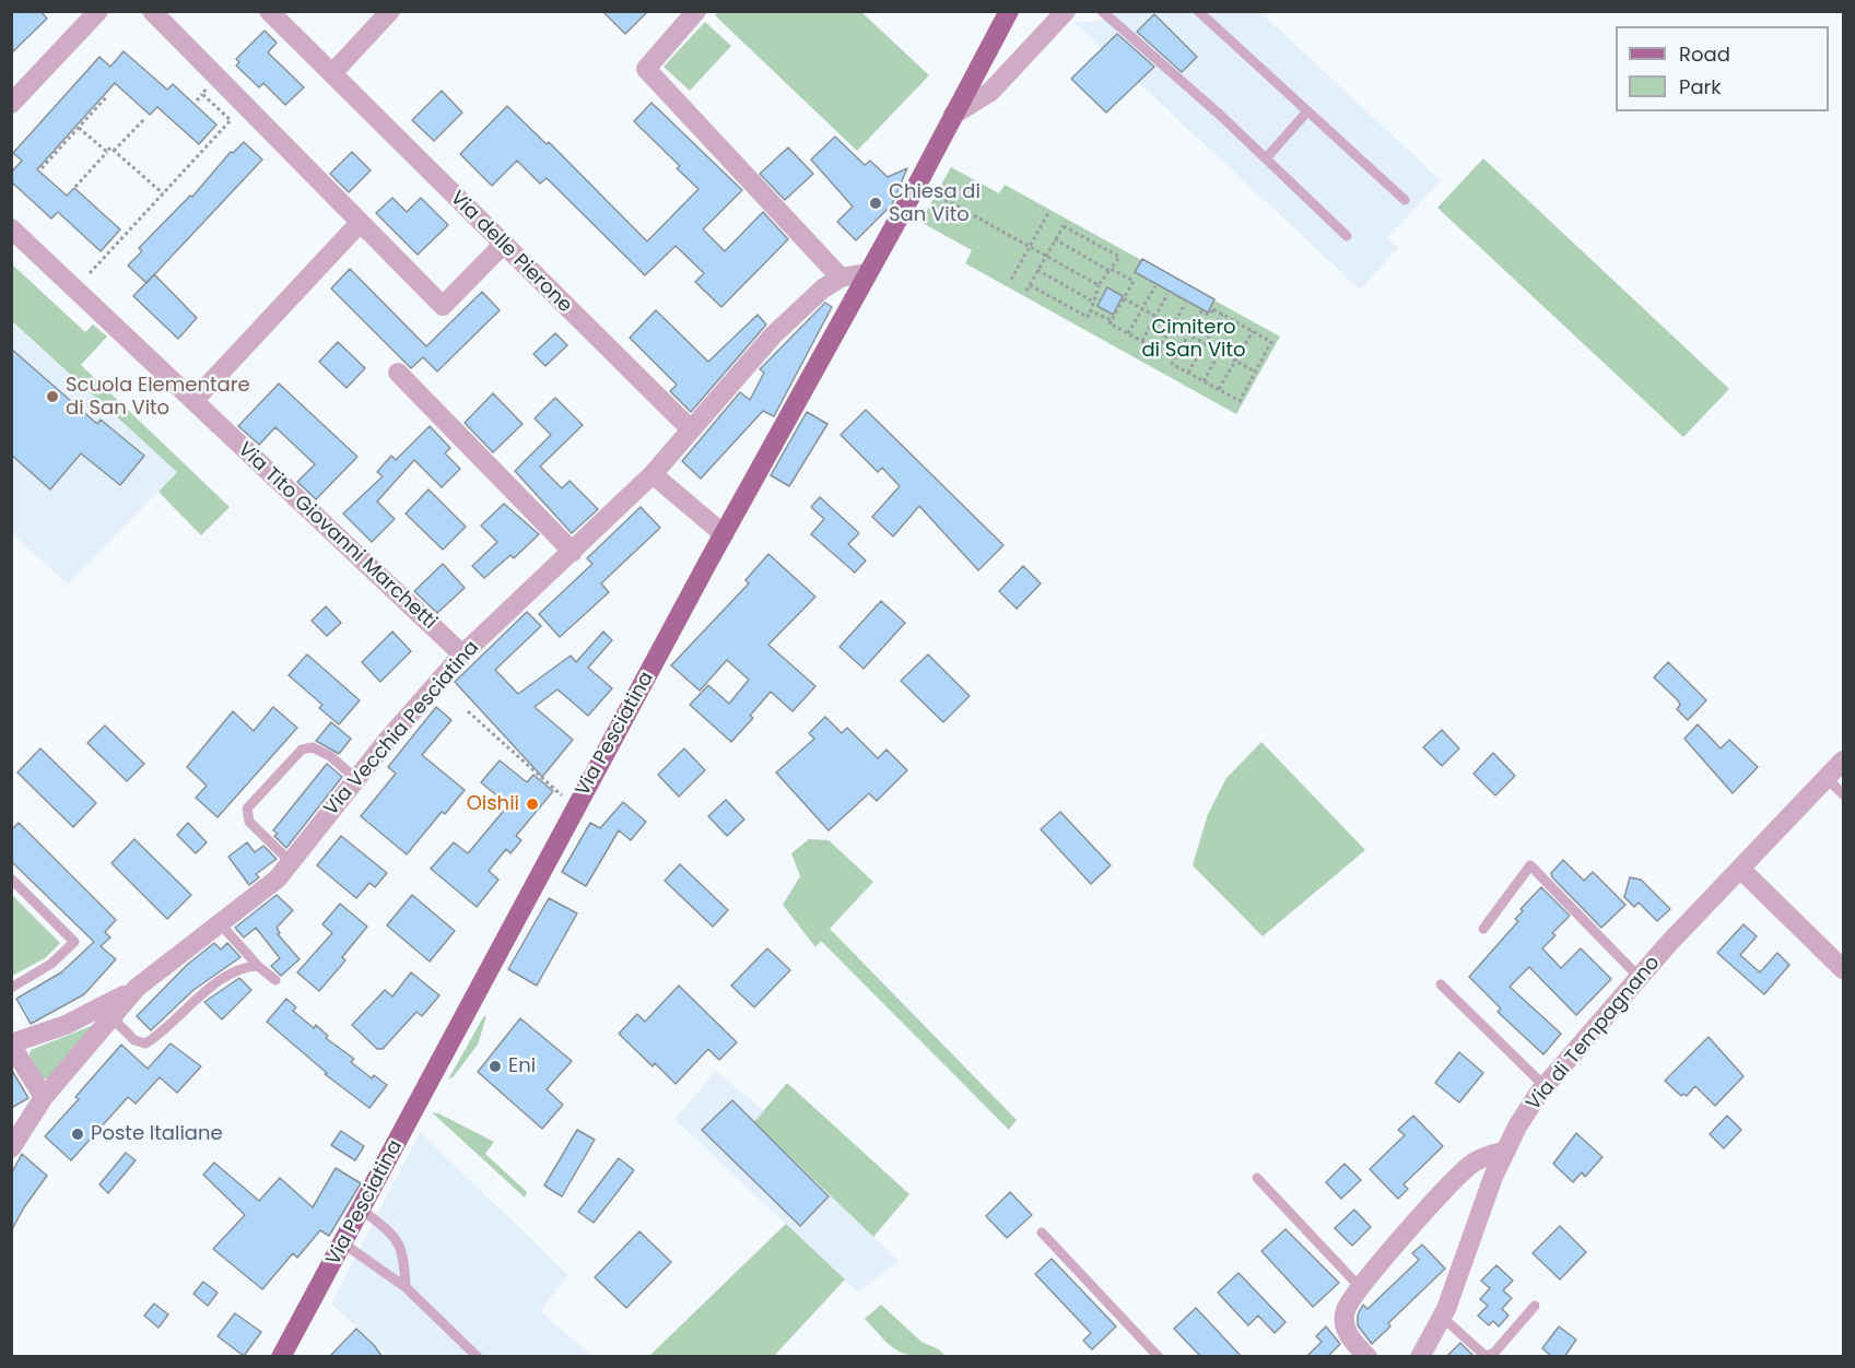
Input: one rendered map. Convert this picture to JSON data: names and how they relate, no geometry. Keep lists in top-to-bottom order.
{
  "streets": {
    "main road": ["Via Pesciatina"],
    "street": [
      "Via delle Pierone",
      "Via Tito Giovanni Marchetti",
      "Via Vecchia Pesciatina",
      "Via di Tempagnano"
    ]
  },
  "crossings": [
    ["Via delle Pierone", "Via Vecchia Pesciatina"],
    ["Via Tito Giovanni Marchetti", "Via Vecchia Pesciatina"],
    ["Via Vecchia Pesciatina", "Via Pesciatina"]
  ],
  "parks": ["Cimitero di San Vito"],
  "places": [
    "Chiesa di San Vito",
    "Scuola Elementare di San Vito",
    "Oishii",
    "Eni",
    "Poste Italiane"
  ],
  "legend": ["Road", "Park"]
}
